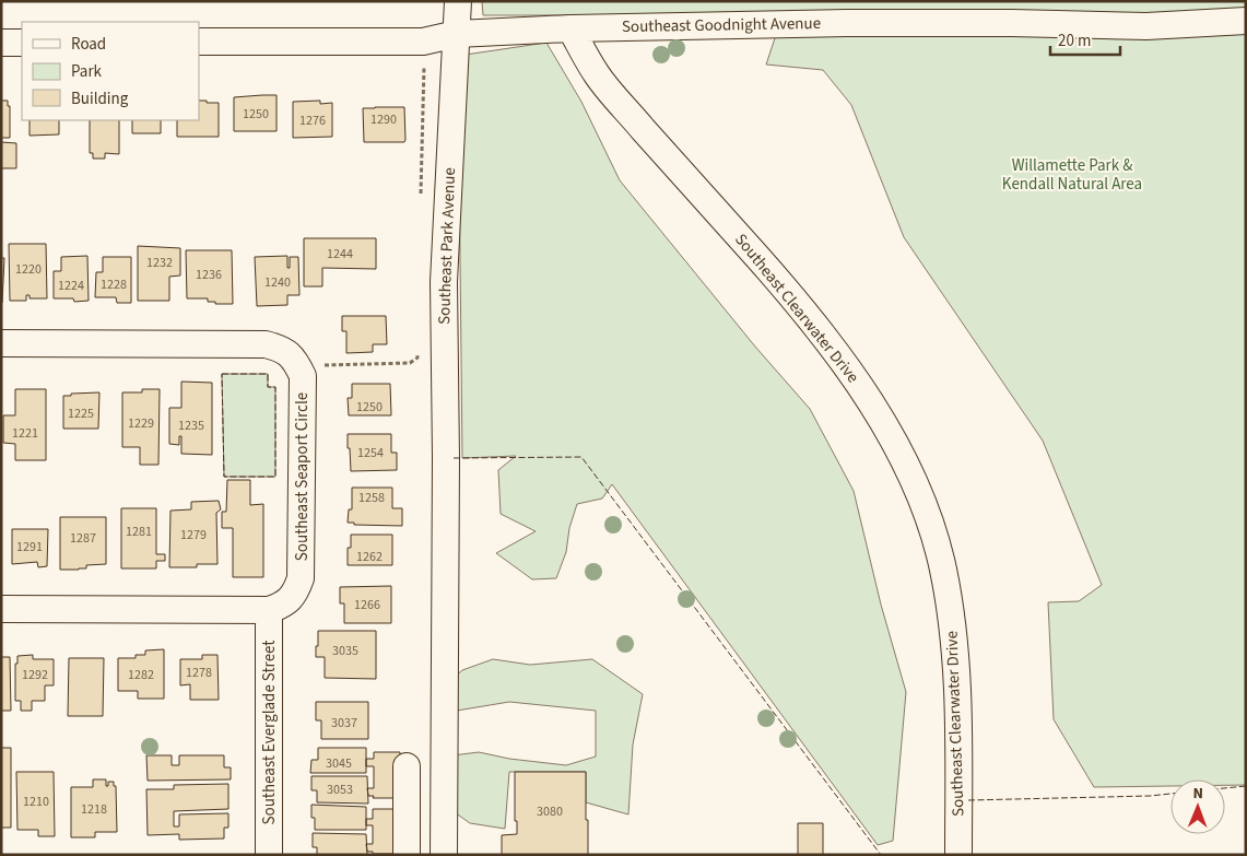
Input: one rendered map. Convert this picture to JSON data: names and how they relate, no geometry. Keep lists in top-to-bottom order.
{
  "streets": {
    "street": [
      "Southeast Goodnight Avenue",
      "Southeast Park Avenue",
      "Southeast Clearwater Drive",
      "Southeast Seaport Circle",
      "Southeast Everglade Street"
    ]
  },
  "crossings": [
    ["Southeast Goodnight Avenue", "Southeast Park Avenue"],
    ["Southeast Goodnight Avenue", "Southeast Clearwater Drive"],
    ["Southeast Seaport Circle", "Southeast Everglade Street"]
  ],
  "parks": ["Willamette Park & Kendall Natural Area"],
  "house_numbers": [
    "1250",
    "1290",
    "1276",
    "1244",
    "1232",
    "1220",
    "1236",
    "1240",
    "1228",
    "1224",
    "1250",
    "1225",
    "1229",
    "1235",
    "1221",
    "1254",
    "1258",
    "1281",
    "1279",
    "1287",
    "1291",
    "1262",
    "1266",
    "3035",
    "1278",
    "1292",
    "1282",
    "3037",
    "3045",
    "3053",
    "1210",
    "1218",
    "3080"
  ],
  "legend": ["Road", "Park", "Building"],
  "scale_bar": "20 m",
  "north": "top"
}
